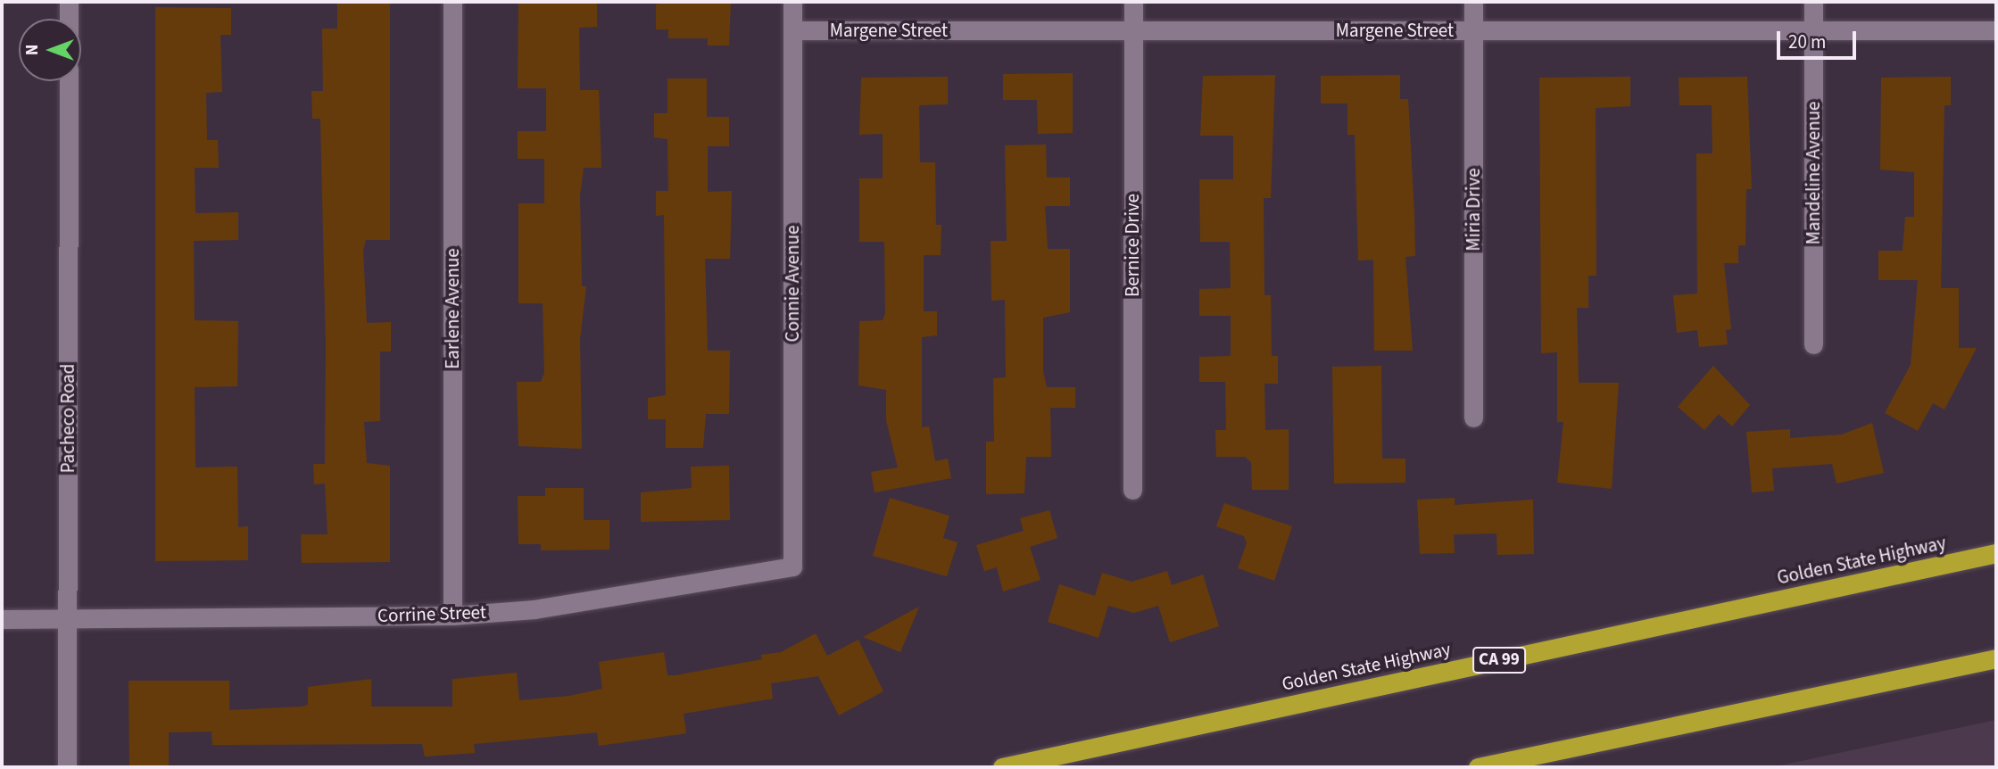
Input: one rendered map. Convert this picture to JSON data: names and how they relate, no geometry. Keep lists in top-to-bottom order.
{
  "streets": {
    "highway": ["Golden State Highway", "CA 99"],
    "street": [
      "Margene Street",
      "Mandeline Avenue",
      "Miria Drive",
      "Bernice Drive",
      "Connie Avenue",
      "Earlene Avenue",
      "Pacheco Road",
      "Corrine Street"
    ]
  },
  "crossings": [
    ["Margene Street", "Mandeline Avenue"],
    ["Margene Street", "Miria Drive"],
    ["Margene Street", "Bernice Drive"],
    ["Margene Street", "Connie Avenue"],
    ["Connie Avenue", "Corrine Street"],
    ["Earlene Avenue", "Corrine Street"],
    ["Pacheco Road", "Corrine Street"]
  ],
  "scale_bar": "20 m",
  "north": "left"
}
